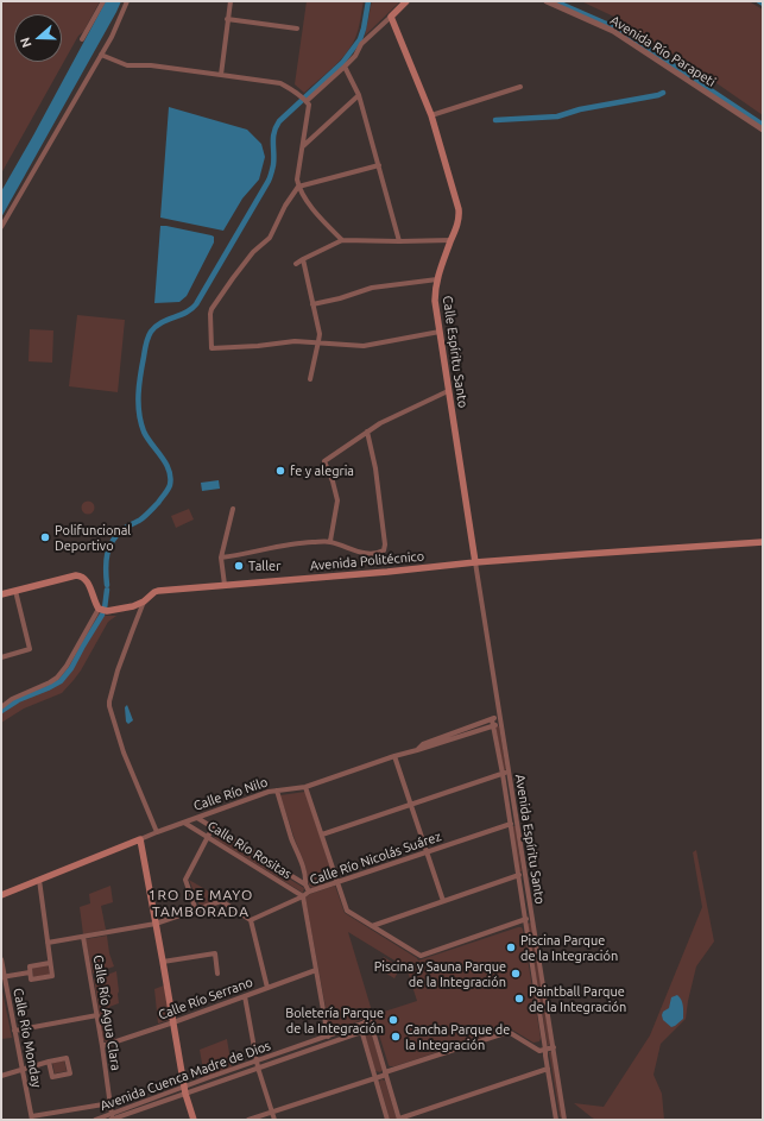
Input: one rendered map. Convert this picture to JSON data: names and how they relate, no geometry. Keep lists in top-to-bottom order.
{
  "streets": {
    "main road": ["Calle Espíritu Santo", "Avenida Politécnico", "Calle Río Nilo"],
    "street": [
      "Avenida Río Parapeti",
      "Avenida Espíritu Santo",
      "Calle Río Rositas",
      "Calle Río Nicolás Suárez",
      "Calle Río Serrano",
      "Calle Río Agua Clara",
      "Calle Río Monday",
      "Avenida Cuenca Madre de Dios"
    ]
  },
  "crossings": [
    ["Calle Espíritu Santo", "Avenida Politécnico"],
    ["Calle Espíritu Santo", "Avenida Espíritu Santo"],
    ["Avenida Politécnico", "Avenida Espíritu Santo"],
    ["Calle Río Nilo", "Avenida Espíritu Santo"],
    ["Calle Río Nilo", "Calle Río Rositas"],
    ["Avenida Espíritu Santo", "Calle Río Nicolás Suárez"],
    ["Calle Río Rositas", "Calle Río Nicolás Suárez"],
    ["Calle Río Serrano", "Calle Río Agua Clara"],
    ["Calle Río Agua Clara", "Avenida Cuenca Madre de Dios"]
  ],
  "districts": ["1RO DE MAYO TAMBORADA"],
  "places": [
    "fe y alegria",
    "Polifuncional Deportivo",
    "Taller",
    "Piscina Parque de la Integración",
    "Piscina y Sauna Parque de la Integración",
    "Paintball Parque de la Integración",
    "Boletería Parque de la Integración",
    "Cancha Parque de la Integración"
  ],
  "north": "left"
}
